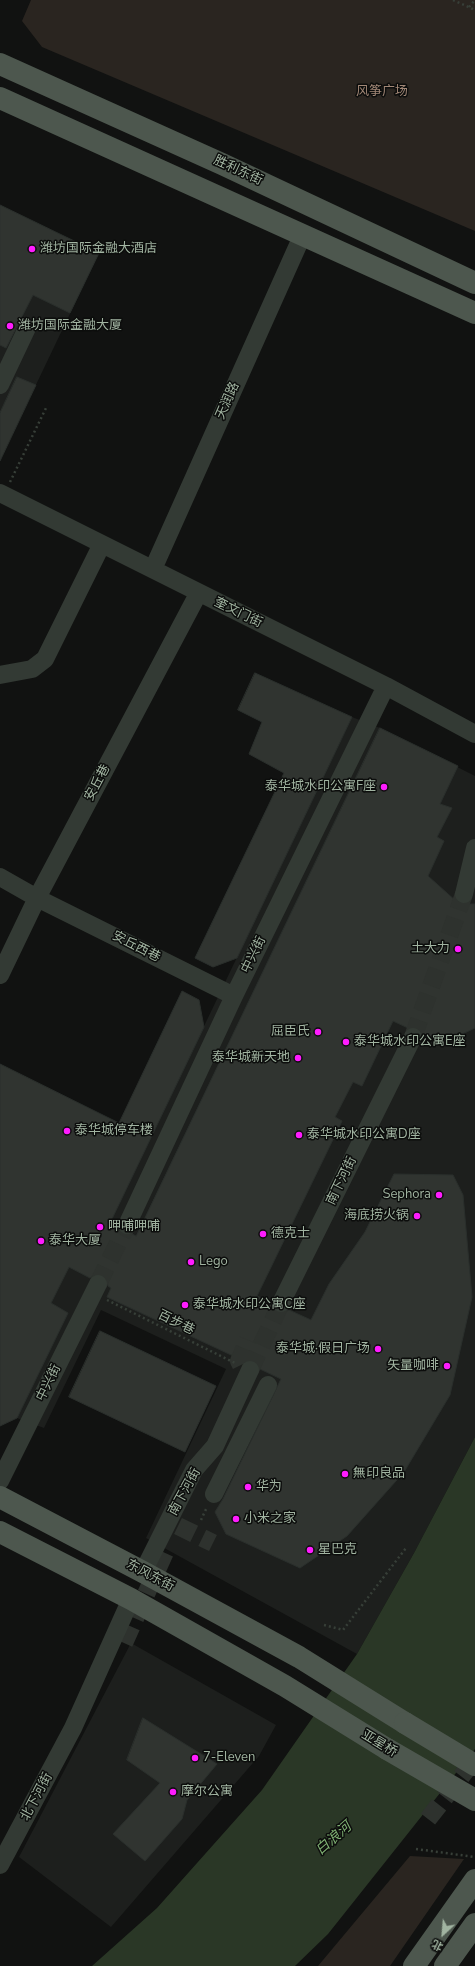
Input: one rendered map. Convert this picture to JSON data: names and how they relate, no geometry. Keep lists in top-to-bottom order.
{
  "streets": {
    "main road": ["胜利东街", "东风东街", "亚星桥"],
    "street": [
      "天润路",
      "奎文门街",
      "安丘巷",
      "安丘西巷",
      "中兴街",
      "南下河街",
      "北下河街"
    ],
    "path": ["百步巷"]
  },
  "crossings": [
    ["天润路", "奎文门街"],
    ["奎文门街", "安丘巷"],
    ["奎文门街", "中兴街"],
    ["安丘巷", "安丘西巷"],
    ["安丘西巷", "中兴街"],
    ["中兴街", "百步巷"],
    ["南下河街", "百步巷"],
    ["南下河街", "东风东街"],
    ["亚星桥", "北下河街"]
  ],
  "water": ["白浪河"],
  "parks": ["风筝广场"],
  "places": [
    "潍坊国际金融大酒店",
    "潍坊国际金融大厦",
    "泰华城水印公寓F座",
    "土大力",
    "屈臣氏",
    "泰华城水印公寓E座",
    "泰华城新天地",
    "泰华城停车楼",
    "泰华城水印公寓D座",
    "Sephora",
    "海底捞火锅",
    "呷哺呷哺",
    "德克士",
    "泰华大厦",
    "Lego",
    "泰华城水印公寓C座",
    "泰华城·假日广场",
    "矢量咖啡",
    "無印良品",
    "华为",
    "小米之家",
    "星巴克",
    "7-Eleven",
    "摩尔公寓"
  ],
  "north": "bottom left"
}
